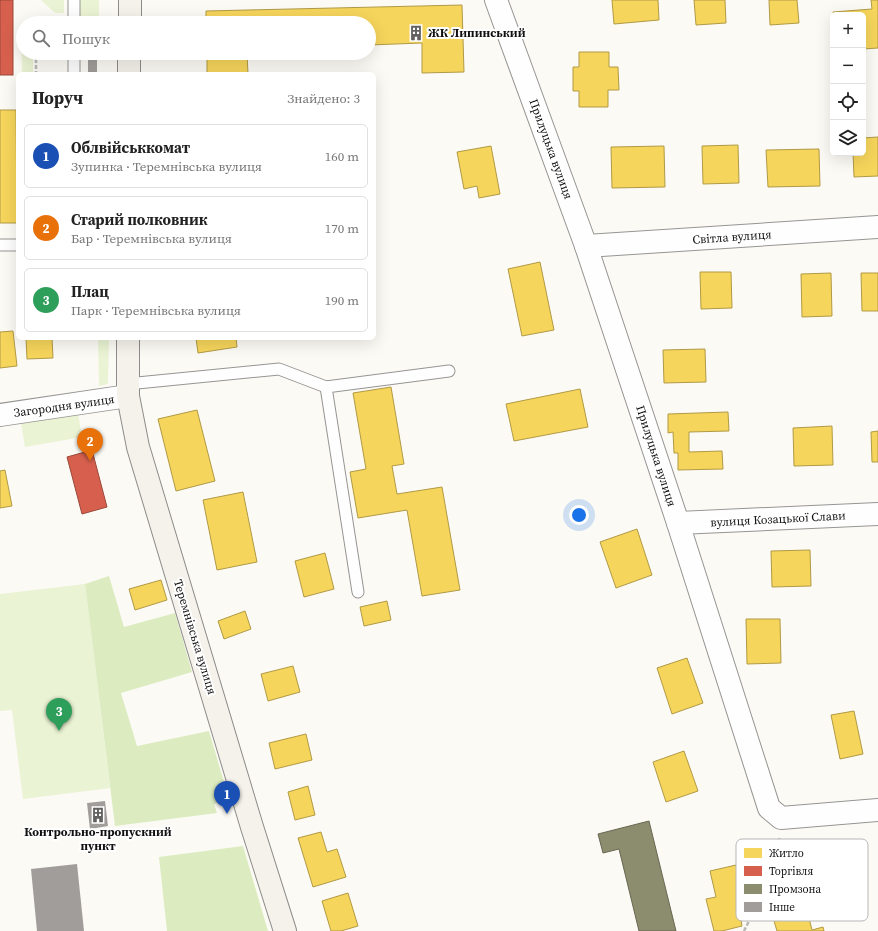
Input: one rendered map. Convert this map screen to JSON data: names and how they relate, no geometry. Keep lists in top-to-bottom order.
{
  "streets": {
    "street": [
      "Прилуцька вулиця",
      "Світла вулиця",
      "Загородня вулиця",
      "вулиця Козацької Слави",
      "Теремнівська вулиця"
    ]
  },
  "crossings": [
    ["Прилуцька вулиця", "Світла вулиця"],
    ["Прилуцька вулиця", "вулиця Козацької Слави"],
    ["Загородня вулиця", "Теремнівська вулиця"]
  ],
  "places": {
    "building": ["ЖК Липинський", "Контрольно-пропускний пункт"]
  },
  "legend": [
    "Житло",
    "Торгівля",
    "Промзона",
    "Інше"
  ],
  "page": {
    "map_buttons": ["+", "−"],
    "search": "Пошук",
    "heading": ["Поруч", "Знайдено: 3"],
    "list": [
      {
        "mark": "1",
        "name": "Облвійськкомат",
        "note": "Зупинка · Теремнівська вулиця",
        "value": "160 m"
      },
      {
        "mark": "2",
        "name": "Старий полковник",
        "note": "Бар · Теремнівська вулиця",
        "value": "170 m"
      },
      {
        "mark": "3",
        "name": "Плац",
        "note": "Парк · Теремнівська вулиця",
        "value": "190 m"
      }
    ],
    "pins": ["2", "3", "1"]
  }
}
